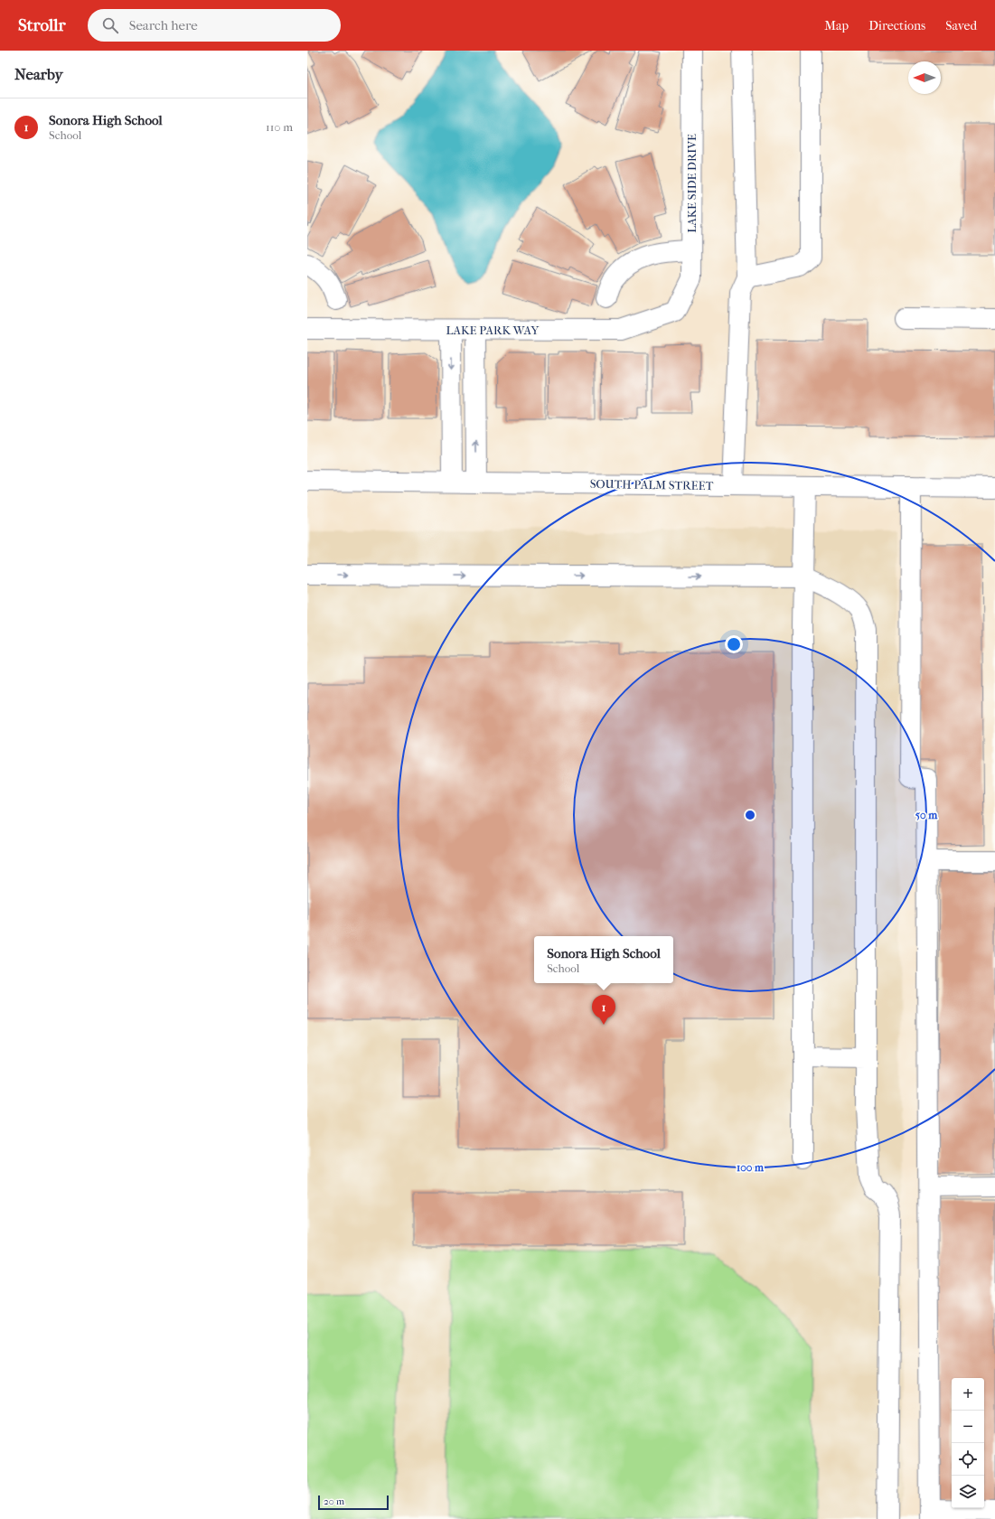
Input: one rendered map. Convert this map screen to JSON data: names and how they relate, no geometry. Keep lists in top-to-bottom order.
{
  "streets": {
    "street": ["LAKE SIDE DRIVE", "LAKE PARK WAY", "SOUTH PALM STREET"]
  },
  "crossings": [
    ["LAKE SIDE DRIVE", "LAKE PARK WAY"]
  ],
  "scale_bar": "20 m",
  "north": "left",
  "page": {
    "header": "Strollr",
    "search": "Search here",
    "nav": ["Map", "Directions", "Saved"],
    "heading": "Nearby",
    "list": [
      {
        "mark": "1",
        "name": "Sonora High School",
        "note": "School",
        "value": "110 m"
      }
    ],
    "popup": ["Sonora High School", "School"],
    "pins": "1",
    "map_buttons": ["+", "−"],
    "scale": "20 m"
  },
  "rings": ["50 m", "100 m"]
}
